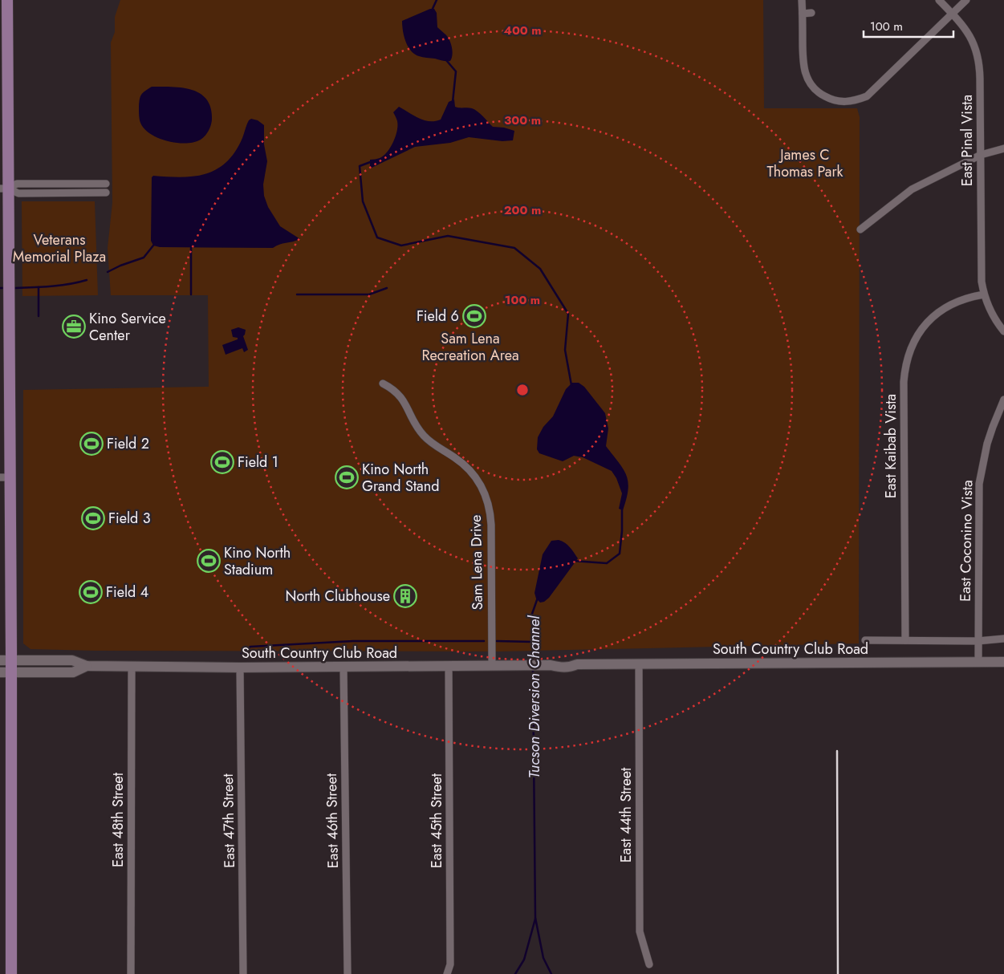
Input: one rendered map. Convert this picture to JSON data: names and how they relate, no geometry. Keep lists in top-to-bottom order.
{
  "streets": {
    "street": [
      "East Pinal Vista",
      "East Kaibab Vista",
      "East Coconino Vista",
      "Sam Lena Drive",
      "South Country Club Road",
      "East 44th Street",
      "East 48th Street",
      "East 47th Street",
      "East 46th Street",
      "East 45th Street"
    ]
  },
  "crossings": [
    ["East Pinal Vista", "East Kaibab Vista"],
    ["East Kaibab Vista", "South Country Club Road"],
    ["East Coconino Vista", "South Country Club Road"],
    ["Sam Lena Drive", "South Country Club Road"],
    ["South Country Club Road", "East 44th Street"],
    ["South Country Club Road", "East 48th Street"],
    ["South Country Club Road", "East 47th Street"],
    ["South Country Club Road", "East 46th Street"],
    ["South Country Club Road", "East 45th Street"]
  ],
  "water": ["Tucson Diversion Channel"],
  "parks": ["James C Thomas Park", "Veterans Memorial Plaza", "Sam Lena Recreation Area"],
  "places": {
    "sports": [
      "Field 6",
      "Field 2",
      "Field 1",
      "Kino North Grand Stand",
      "Field 3",
      "Kino North Stadium",
      "Field 4"
    ],
    "office": ["Kino Service Center"],
    "building": ["North Clubhouse"]
  },
  "scale_bar": "100 m",
  "rings": [
    "400 m",
    "300 m",
    "200 m",
    "100 m"
  ]
}
